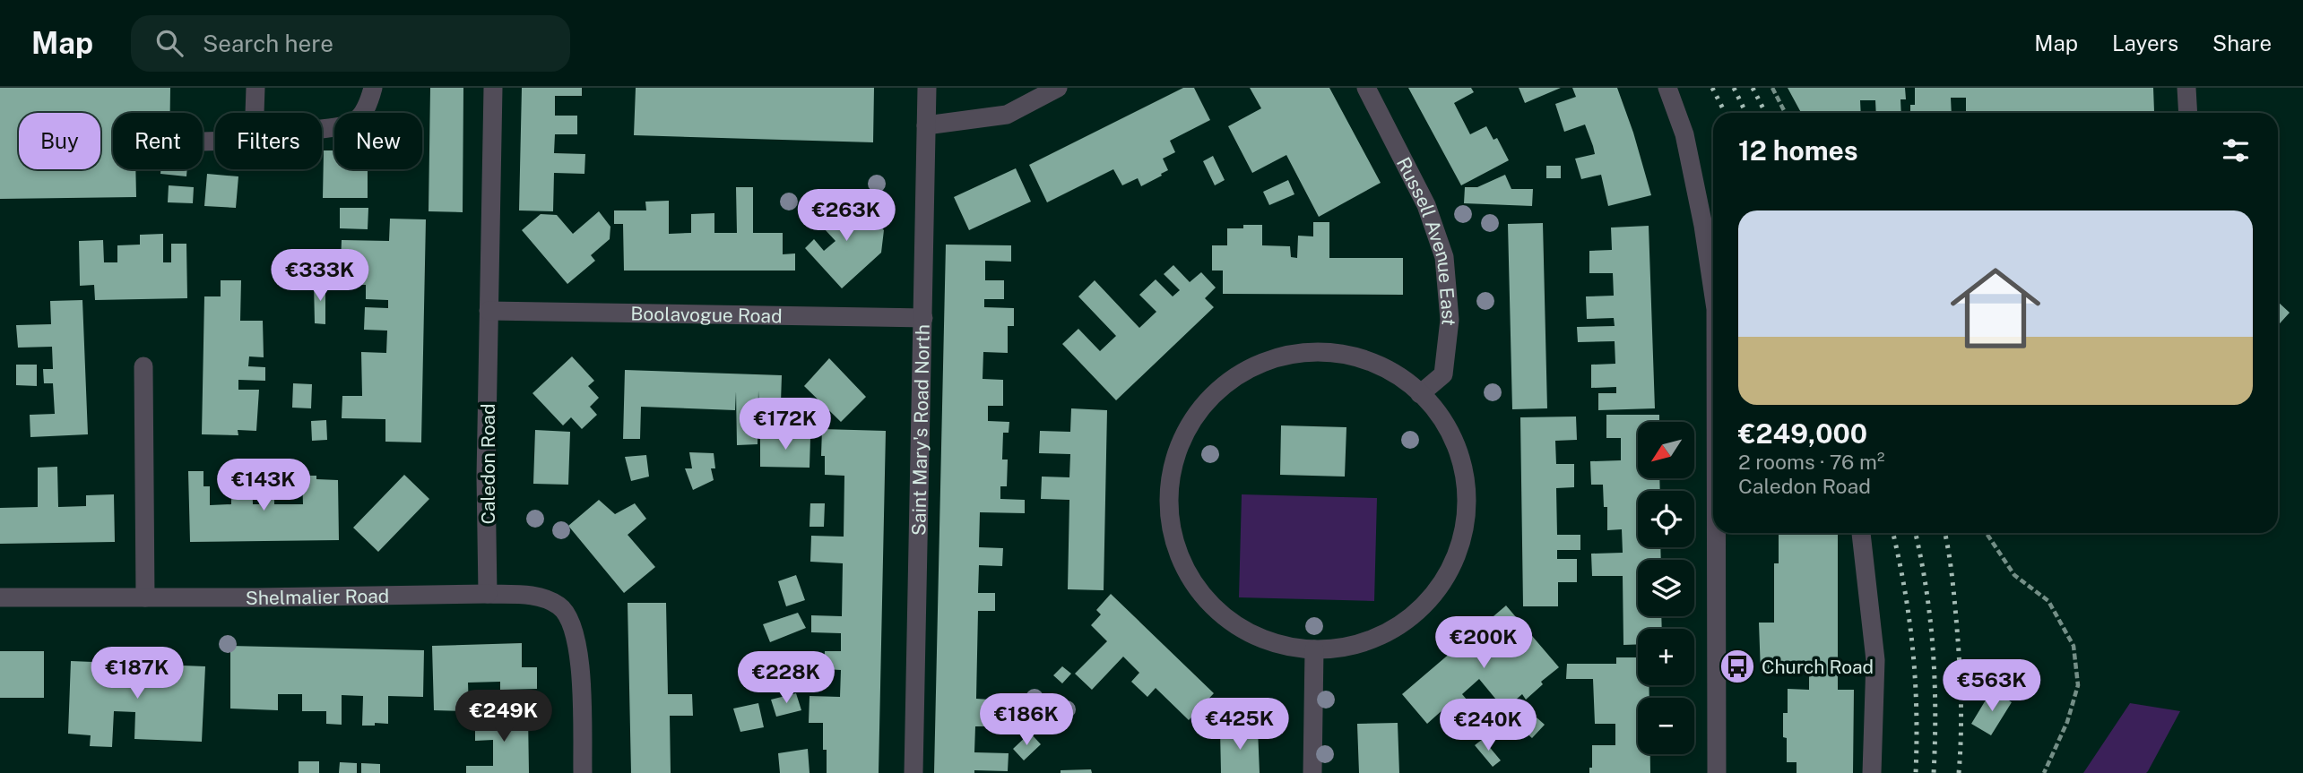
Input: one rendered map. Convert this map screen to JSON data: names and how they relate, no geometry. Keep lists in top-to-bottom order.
{
  "streets": {
    "street": [
      "Russell Avenue East",
      "Boolavogue Road",
      "Saint Mary's Road North",
      "Caledon Road",
      "Shelmalier Road"
    ]
  },
  "crossings": [
    ["Boolavogue Road", "Saint Mary's Road North"],
    ["Boolavogue Road", "Caledon Road"],
    ["Caledon Road", "Shelmalier Road"]
  ],
  "places": {
    "bus stop": ["Church Road"]
  },
  "north": "bottom left",
  "page": {
    "header": "Map",
    "search": "Search here",
    "nav": ["Map", "Layers", "Share"],
    "chip": [
      "Buy",
      "Rent",
      "Filters",
      "New"
    ],
    "heading": "12 homes",
    "list": [
      {
        "name": "€249,000",
        "note": "2 rooms · 76 m² · Caledon Road"
      }
    ],
    "price": [
      "€263K",
      "€333K",
      "€172K",
      "€143K",
      "€200K",
      "€187K",
      "€228K",
      "€563K",
      "€249K",
      "€186K",
      "€425K",
      "€240K"
    ],
    "map_buttons": ["+", "−"]
  }
}
